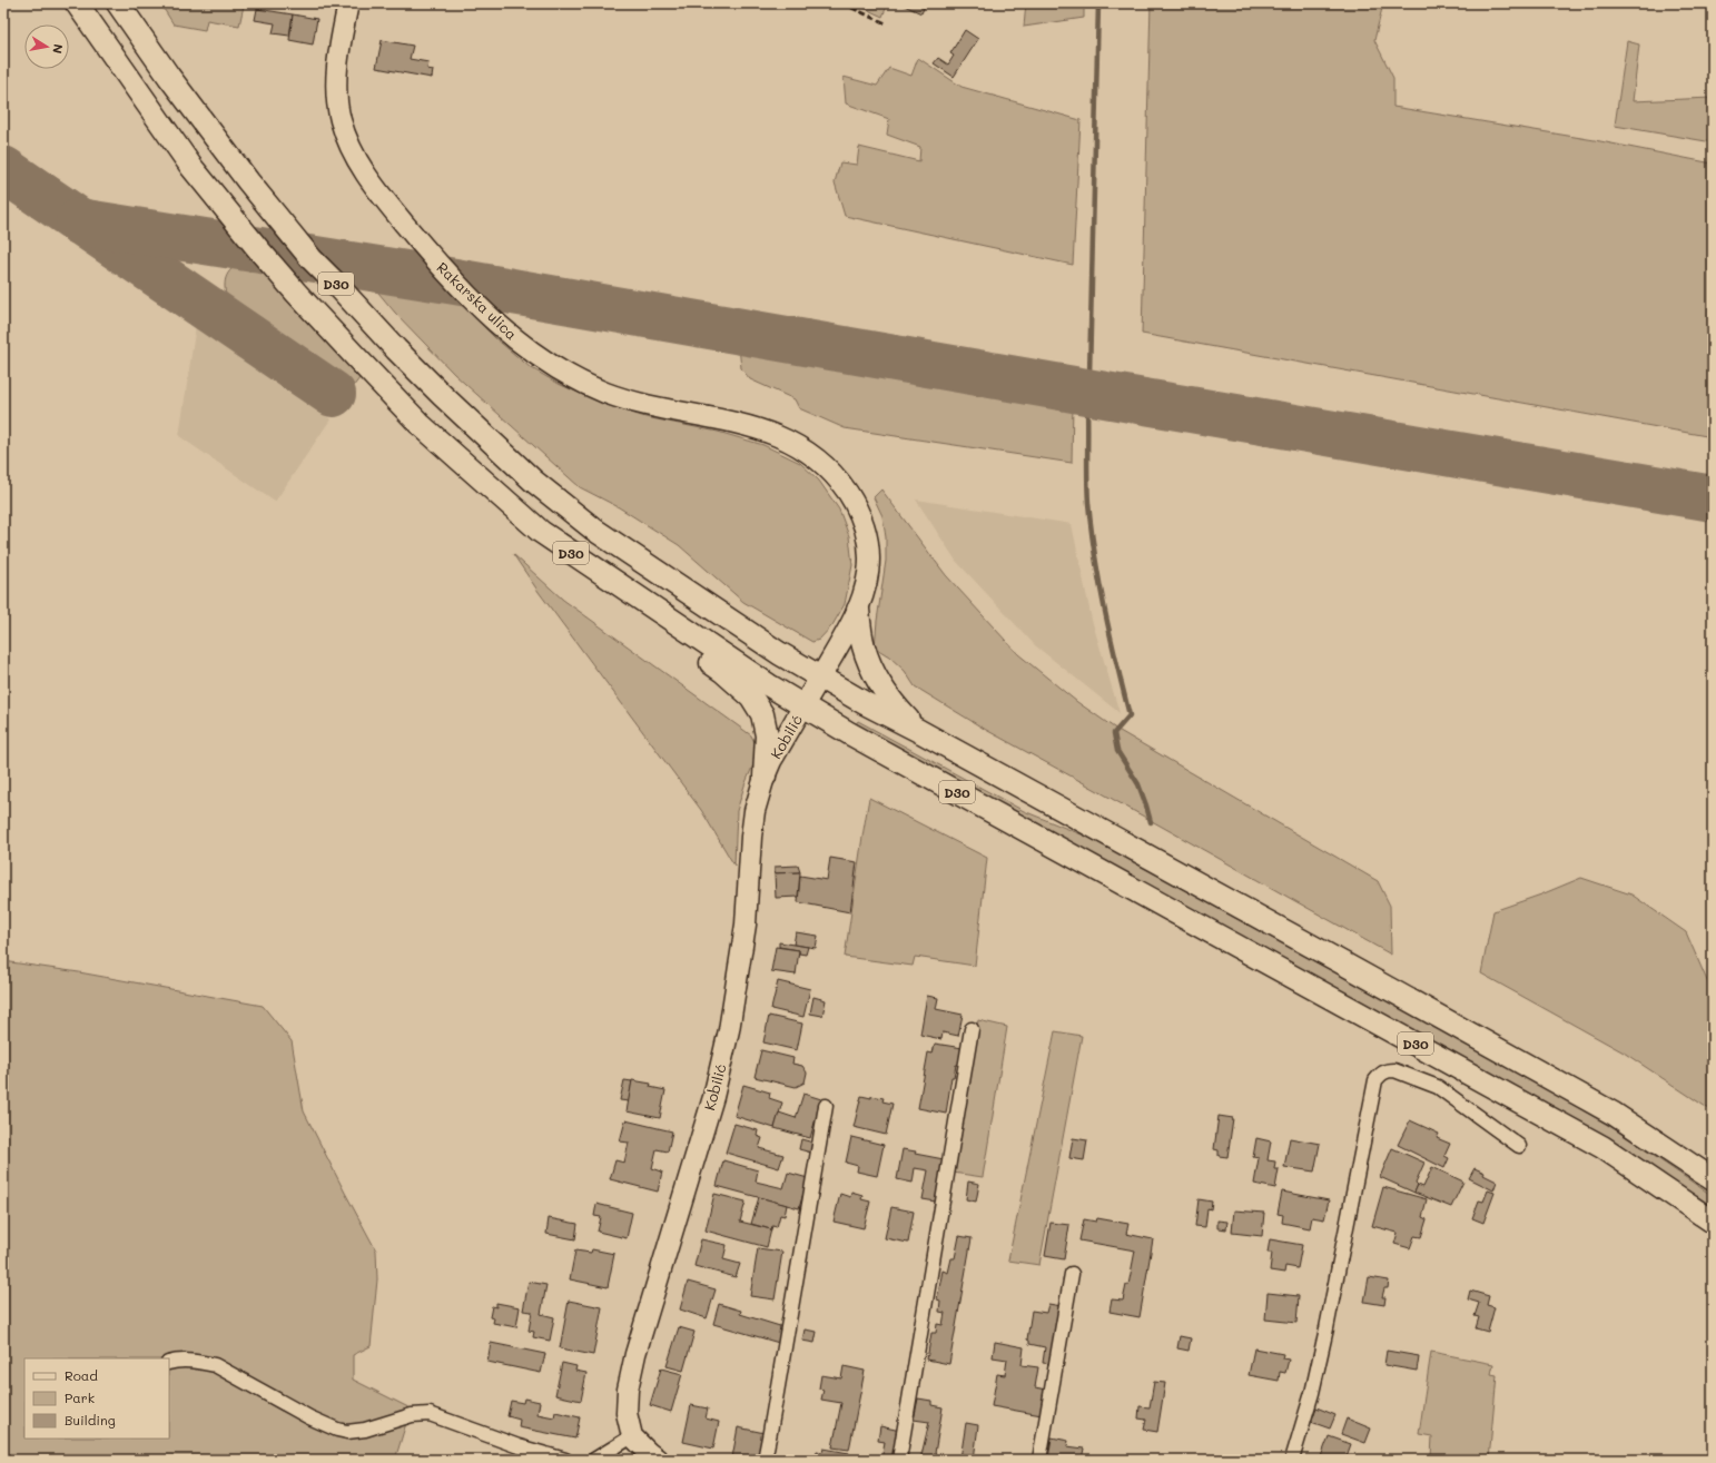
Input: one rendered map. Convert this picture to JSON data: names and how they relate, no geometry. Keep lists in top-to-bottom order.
{
  "streets": {
    "main road": ["D30", "Rakarska ulica", "Kobilić"]
  },
  "crossings": [
    ["D30", "Kobilić"],
    ["Rakarska ulica", "Kobilić"]
  ],
  "legend": ["Road", "Park", "Building"],
  "north": "right"
}
